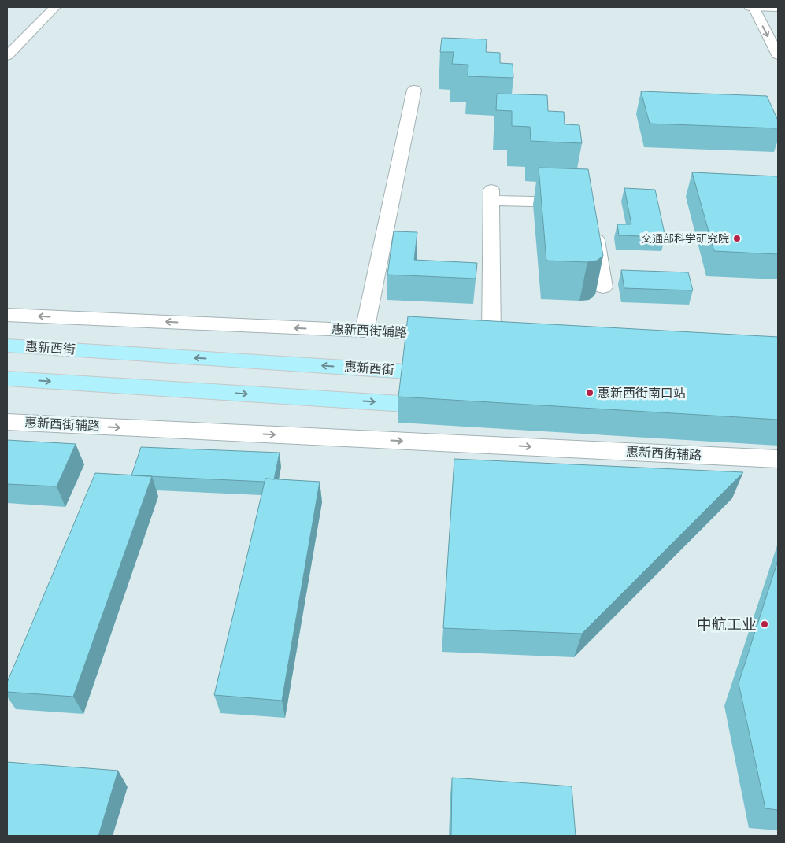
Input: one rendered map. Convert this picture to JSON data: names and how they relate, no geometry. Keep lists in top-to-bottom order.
{
  "streets": {
    "main road": ["惠新西街"],
    "street": ["惠新西街辅路"]
  },
  "places": ["交通部科学研究院", "惠新西街南口站", "中航工业"]
}
